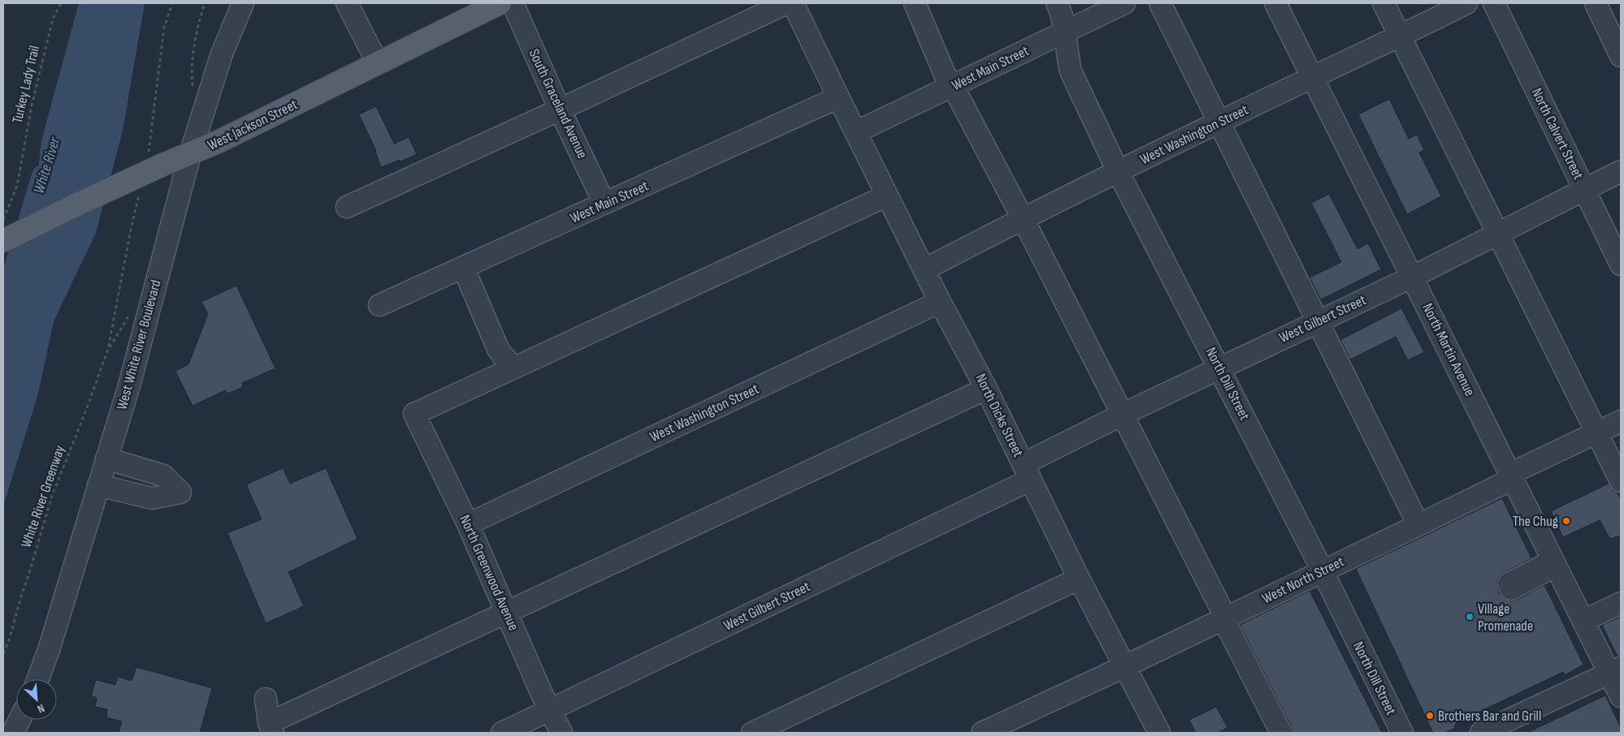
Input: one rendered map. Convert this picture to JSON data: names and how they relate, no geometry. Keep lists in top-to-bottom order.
{
  "streets": {
    "main road": ["West Jackson Street"],
    "street": [
      "West Main Street",
      "South Graceland Avenue",
      "North Calvert Street",
      "West Washington Street",
      "West Gilbert Street",
      "West White River Boulevard",
      "North Martin Avenue",
      "North Dill Street",
      "North Dicks Street",
      "North Greenwood Avenue",
      "West North Street"
    ],
    "path": ["Turkey Lady Trail", "White River Greenway"]
  },
  "crossings": [
    ["West Main Street", "South Graceland Avenue"],
    ["West Main Street", "North Dill Street"],
    ["West Main Street", "North Dicks Street"],
    ["West Jackson Street", "West White River Boulevard"],
    ["North Calvert Street", "West Gilbert Street"],
    ["West Washington Street", "North Martin Avenue"],
    ["West Washington Street", "North Dill Street"],
    ["West Washington Street", "North Dicks Street"],
    ["West Washington Street", "North Greenwood Avenue"],
    ["West Gilbert Street", "North Martin Avenue"],
    ["West Gilbert Street", "North Dill Street"],
    ["West Gilbert Street", "North Dicks Street"],
    ["West Gilbert Street", "North Greenwood Avenue"],
    ["North Martin Avenue", "West North Street"],
    ["North Dill Street", "West North Street"],
    ["North Dicks Street", "West North Street"]
  ],
  "water": ["White River"],
  "places": ["The Chug", "Village Promenade", "Brothers Bar and Grill"],
  "north": "bottom right"
}
